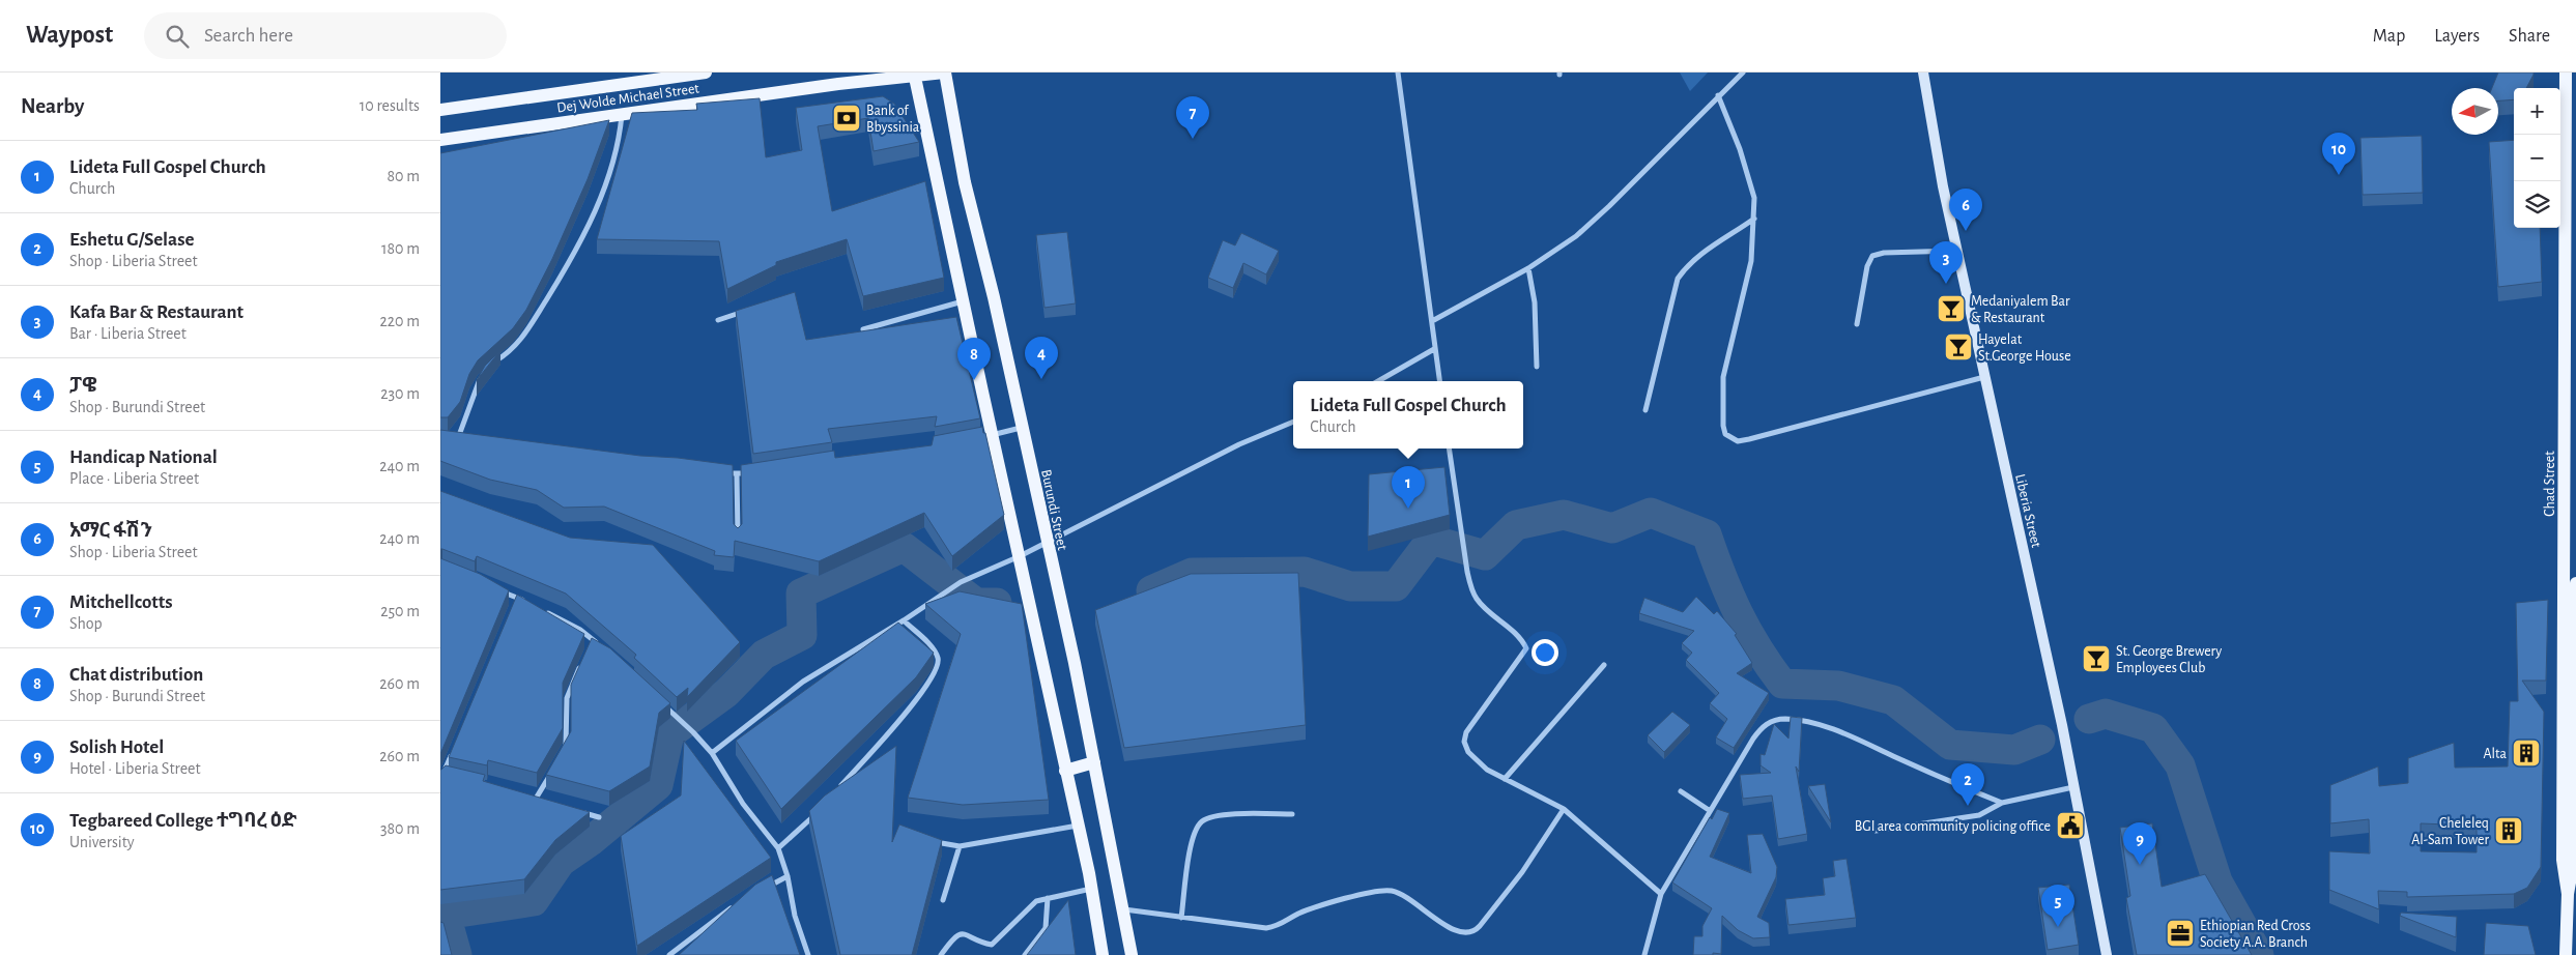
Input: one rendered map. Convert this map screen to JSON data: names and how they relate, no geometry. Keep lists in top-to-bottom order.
{
  "streets": {
    "main road": ["Dej Wolde Michael Street", "Chad Street", "Burundi Street"],
    "street": ["Liberia Street"]
  },
  "crossings": [
    ["Dej Wolde Michael Street", "Burundi Street"]
  ],
  "places": {
    "bank": ["Bank of Bbyssinia"],
    "bar": ["Medaniyalem Bar & Restaurant", "Hayelat St.George House", "St. George Brewery Employees Club"],
    "building": ["Alta", "Cheleleq Al-Sam Tower"],
    "public building": ["BGI area community policing office"],
    "office": ["Ethiopian Red Cross Society A.A. Branch"]
  },
  "north": "left",
  "page": {
    "header": "Waypost",
    "search": "Search here",
    "nav": ["Map", "Layers", "Share"],
    "heading": ["Nearby", "10 results"],
    "map_buttons": ["+", "−"],
    "pins": [
      "7",
      "10",
      "6",
      "3",
      "4",
      "8",
      "1",
      "2",
      "9",
      "5"
    ],
    "list": [
      {
        "mark": "1",
        "name": "Lideta Full Gospel Church",
        "note": "Church",
        "value": "80 m"
      },
      {
        "mark": "2",
        "name": "Eshetu G/Selase",
        "note": "Shop · Liberia Street",
        "value": "180 m"
      },
      {
        "mark": "3",
        "name": "Kafa Bar & Restaurant",
        "note": "Bar · Liberia Street",
        "value": "220 m"
      },
      {
        "mark": "4",
        "name": "ፓዌ",
        "note": "Shop · Burundi Street",
        "value": "230 m"
      },
      {
        "mark": "5",
        "name": "Handicap National",
        "note": "Place · Liberia Street",
        "value": "240 m"
      },
      {
        "mark": "6",
        "name": "አማር ፋሽን",
        "note": "Shop · Liberia Street",
        "value": "240 m"
      },
      {
        "mark": "7",
        "name": "Mitchellcotts",
        "note": "Shop",
        "value": "250 m"
      },
      {
        "mark": "8",
        "name": "Chat distribution",
        "note": "Shop · Burundi Street",
        "value": "260 m"
      },
      {
        "mark": "9",
        "name": "Solish Hotel",
        "note": "Hotel · Liberia Street",
        "value": "260 m"
      },
      {
        "mark": "10",
        "name": "Tegbareed College ተግባረ ዕድ",
        "note": "University",
        "value": "380 m"
      }
    ],
    "popup": ["Lideta Full Gospel Church", "Church"]
  }
}
